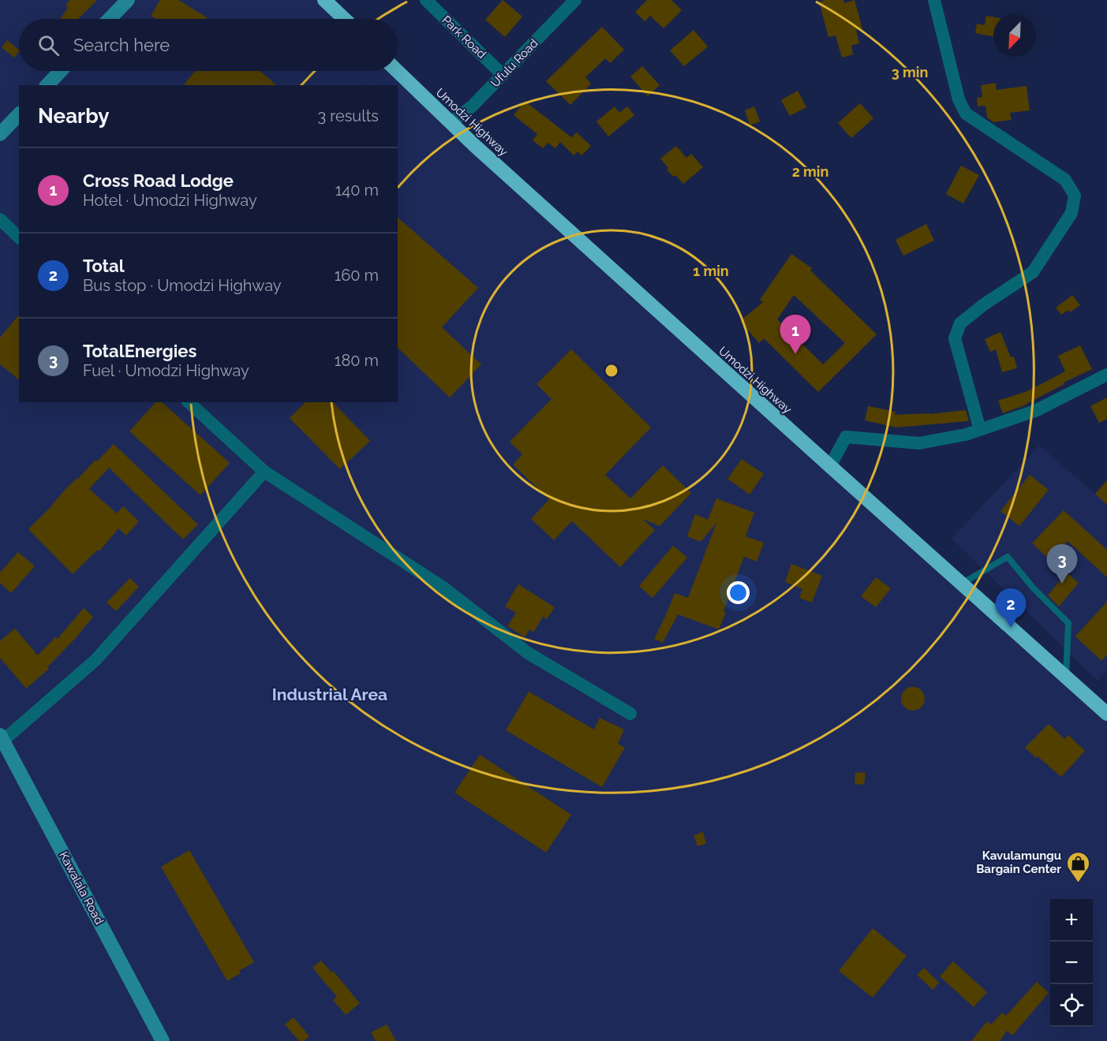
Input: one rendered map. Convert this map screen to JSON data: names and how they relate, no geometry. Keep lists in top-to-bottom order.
{
  "streets": {
    "highway": ["Umodzi Highway"],
    "street": ["Park Road", "Ufulu Road", "Kawalala Road"]
  },
  "crossings": [
    ["Park Road", "Ufulu Road"],
    ["Ufulu Road", "Umodzi Highway"]
  ],
  "districts": ["Industrial Area"],
  "places": {
    "shop": ["Kavulamungu Bargain Center"]
  },
  "north": "bottom left",
  "page": {
    "search": "Search here",
    "heading": ["Nearby", "3 results"],
    "list": [
      {
        "mark": "1",
        "name": "Cross Road Lodge",
        "note": "Hotel · Umodzi Highway",
        "value": "140 m"
      },
      {
        "mark": "2",
        "name": "Total",
        "note": "Bus stop · Umodzi Highway",
        "value": "160 m"
      },
      {
        "mark": "3",
        "name": "TotalEnergies",
        "note": "Fuel · Umodzi Highway",
        "value": "180 m"
      }
    ],
    "pins": ["1", "3", "2"],
    "map_buttons": ["+", "−"]
  },
  "rings": ["3 min", "2 min", "1 min"]
}
